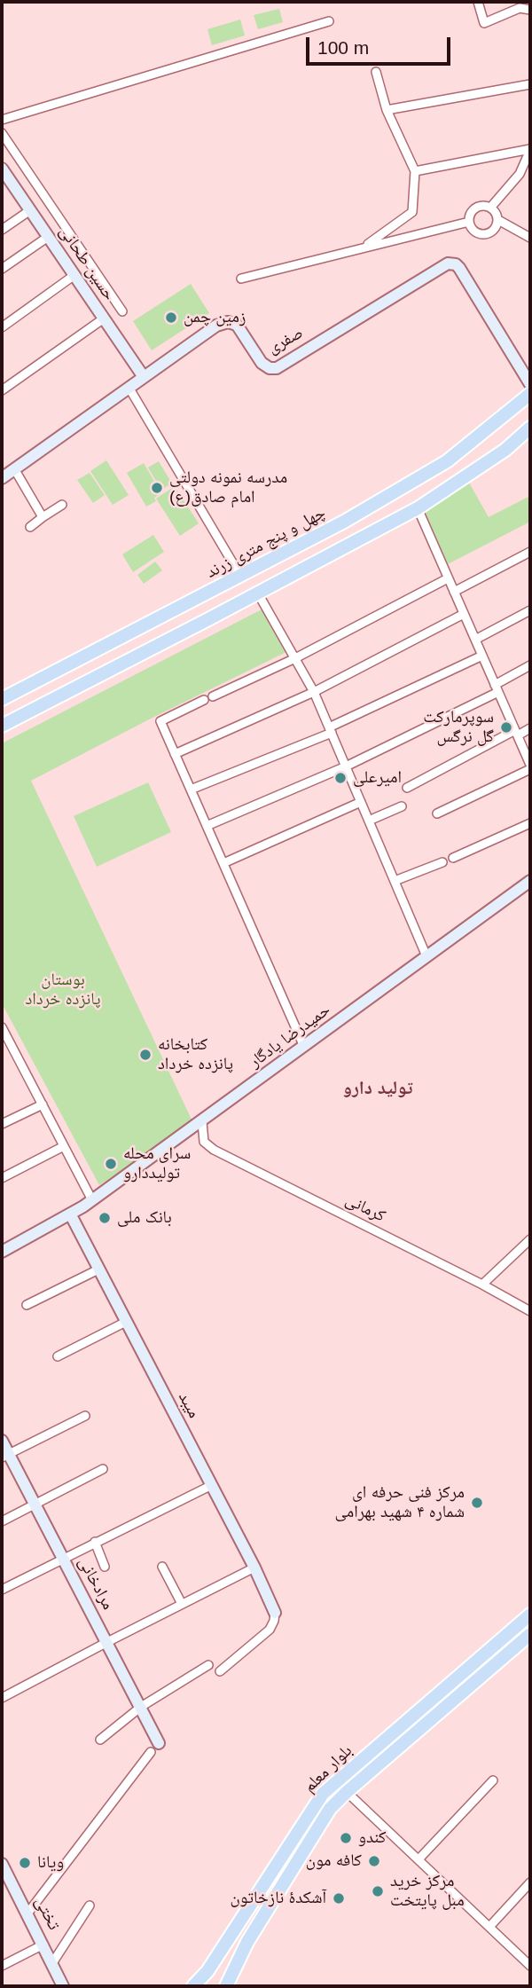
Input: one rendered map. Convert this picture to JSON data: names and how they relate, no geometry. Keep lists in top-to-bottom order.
{
  "streets": {
    "main road": ["چهل و پنج متری زرند", "بلوار معلم"],
    "street": [
      "حسین طحانی",
      "صفری",
      "حمیدرضا یادگار",
      "کرمانی",
      "میبد",
      "مرادخانی",
      "تختی"
    ]
  },
  "crossings": [
    ["حسین طحانی", "صفری"],
    ["حمیدرضا یادگار", "کرمانی"],
    ["حمیدرضا یادگار", "میبد"]
  ],
  "districts": ["تولید دارو"],
  "parks": ["بوستان پانزده خرداد"],
  "places": [
    "زمین چمن",
    "مدرسه نمونه دولتی امام صادق(ع)",
    "سوپرمارکت گل نرگس",
    "امیرعلی",
    "کتابخانه پانزده خرداد",
    "سرای محله تولیددارو",
    "بانک ملی",
    "مرکز فنی حرفه ای شماره ۴ شهید بهرامی",
    "کندو",
    "کافه مون",
    "ویانا",
    "مرکز خرید مبل پایتخت",
    "آشکدهٔ نازخاتون"
  ],
  "scale_bar": "100 m"
}
